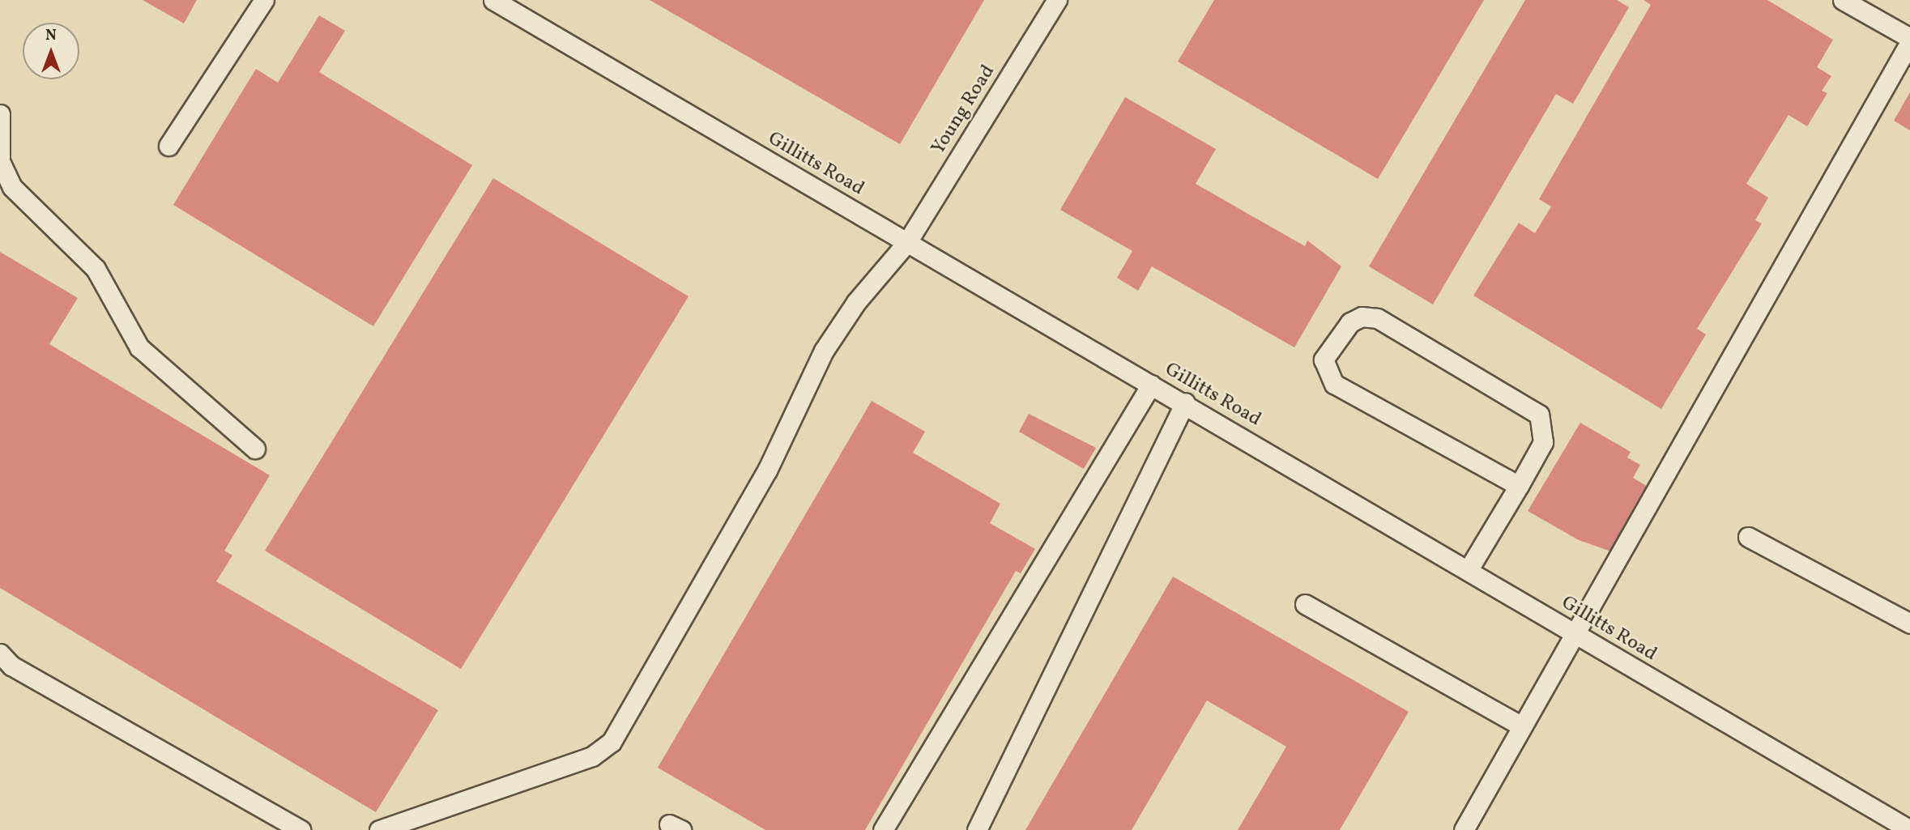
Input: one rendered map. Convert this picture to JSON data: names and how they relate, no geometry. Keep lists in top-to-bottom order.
{
  "streets": {
    "lane": ["Young Road", "Gillitts Road"]
  },
  "crossings": [
    ["Young Road", "Gillitts Road"]
  ],
  "north": "top"
}
